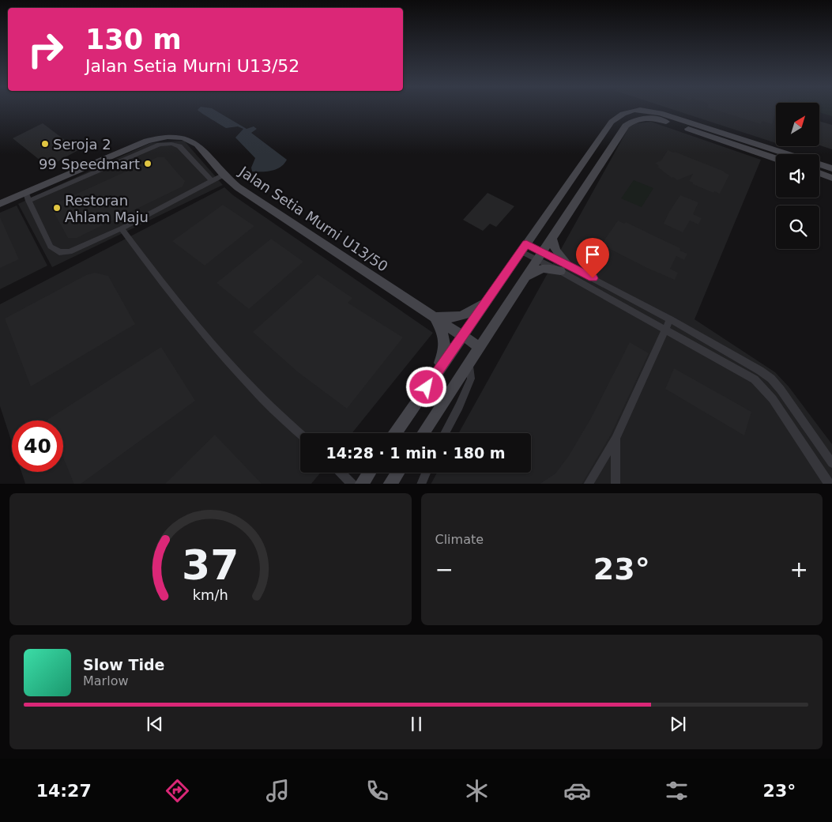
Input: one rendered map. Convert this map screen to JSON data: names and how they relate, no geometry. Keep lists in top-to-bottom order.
{
  "streets": {
    "street": ["Jalan Setia Murni U13/50"]
  },
  "places": ["Seroja 2", "99 Speedmart", "Restoran Ahlam Maju"],
  "north": "top right",
  "page": {
    "turn": ["130 m", "Jalan Setia Murni U13/52"],
    "limit": "40",
    "trip": "14:28 · 1 min · 180 m",
    "tile": "Climate",
    "heat": ["−", "23°", "+"],
    "song": ["Slow Tide", "Marlow"],
    "tabs": ["14:27", "23°"],
    "gauge": ["37", "km/h"]
  }
}
